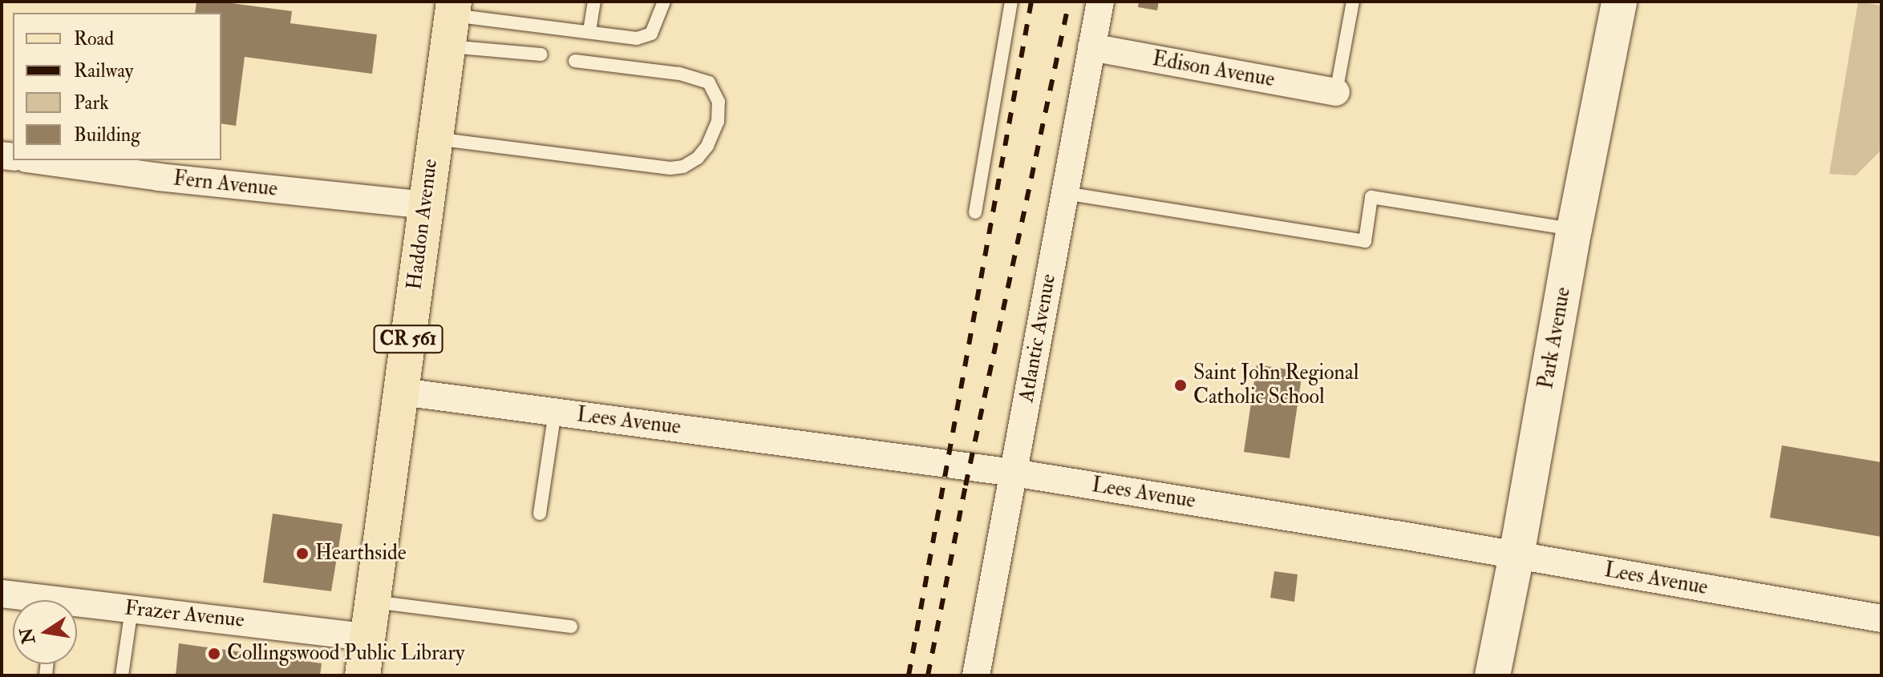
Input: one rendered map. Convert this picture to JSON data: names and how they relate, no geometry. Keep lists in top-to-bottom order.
{
  "streets": {
    "main road": ["Haddon Avenue", "CR 561"],
    "street": [
      "Edison Avenue",
      "Fern Avenue",
      "Atlantic Avenue",
      "Park Avenue",
      "Lees Avenue",
      "Frazer Avenue"
    ]
  },
  "crossings": [
    ["Edison Avenue", "Atlantic Avenue"],
    ["Fern Avenue", "Haddon Avenue"],
    ["Haddon Avenue", "Lees Avenue"],
    ["Haddon Avenue", "Frazer Avenue"],
    ["Atlantic Avenue", "Lees Avenue"],
    ["Park Avenue", "Lees Avenue"]
  ],
  "places": ["Saint John Regional Catholic School", "Hearthside", "Collingswood Public Library"],
  "legend": [
    "Road",
    "Railway",
    "Park",
    "Building"
  ],
  "north": "left"
}
